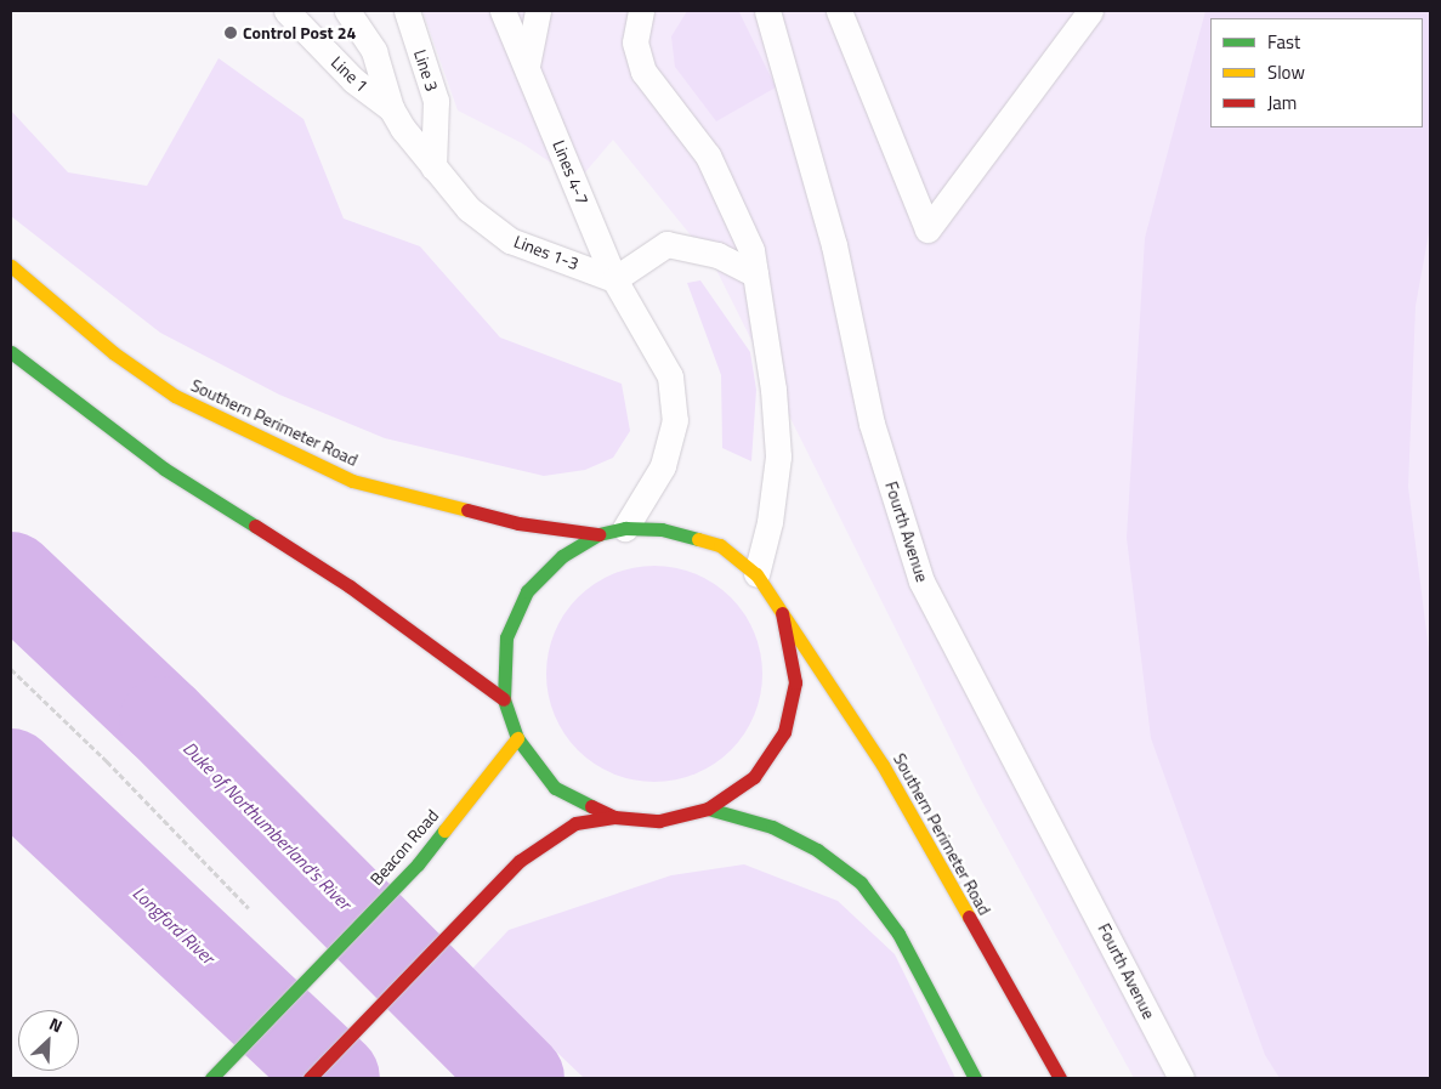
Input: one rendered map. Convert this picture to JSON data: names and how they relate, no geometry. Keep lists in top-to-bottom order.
{
  "streets": {
    "street": ["Southern Perimeter Road", "Beacon Road"],
    "lane": [
      "Line 3",
      "Line 1",
      "Lines 4-7",
      "Lines 1-3",
      "Fourth Avenue"
    ]
  },
  "crossings": [
    ["Line 3", "Lines 1-3"],
    ["Line 1", "Lines 1-3"],
    ["Lines 4-7", "Lines 1-3"],
    ["Lines 4-7", "Southern Perimeter Road"]
  ],
  "water": ["Duke of Northumberland's River", "Longford River"],
  "places": ["Control Post 24"],
  "legend": ["Fast", "Slow", "Jam"],
  "north": "top right"
}
